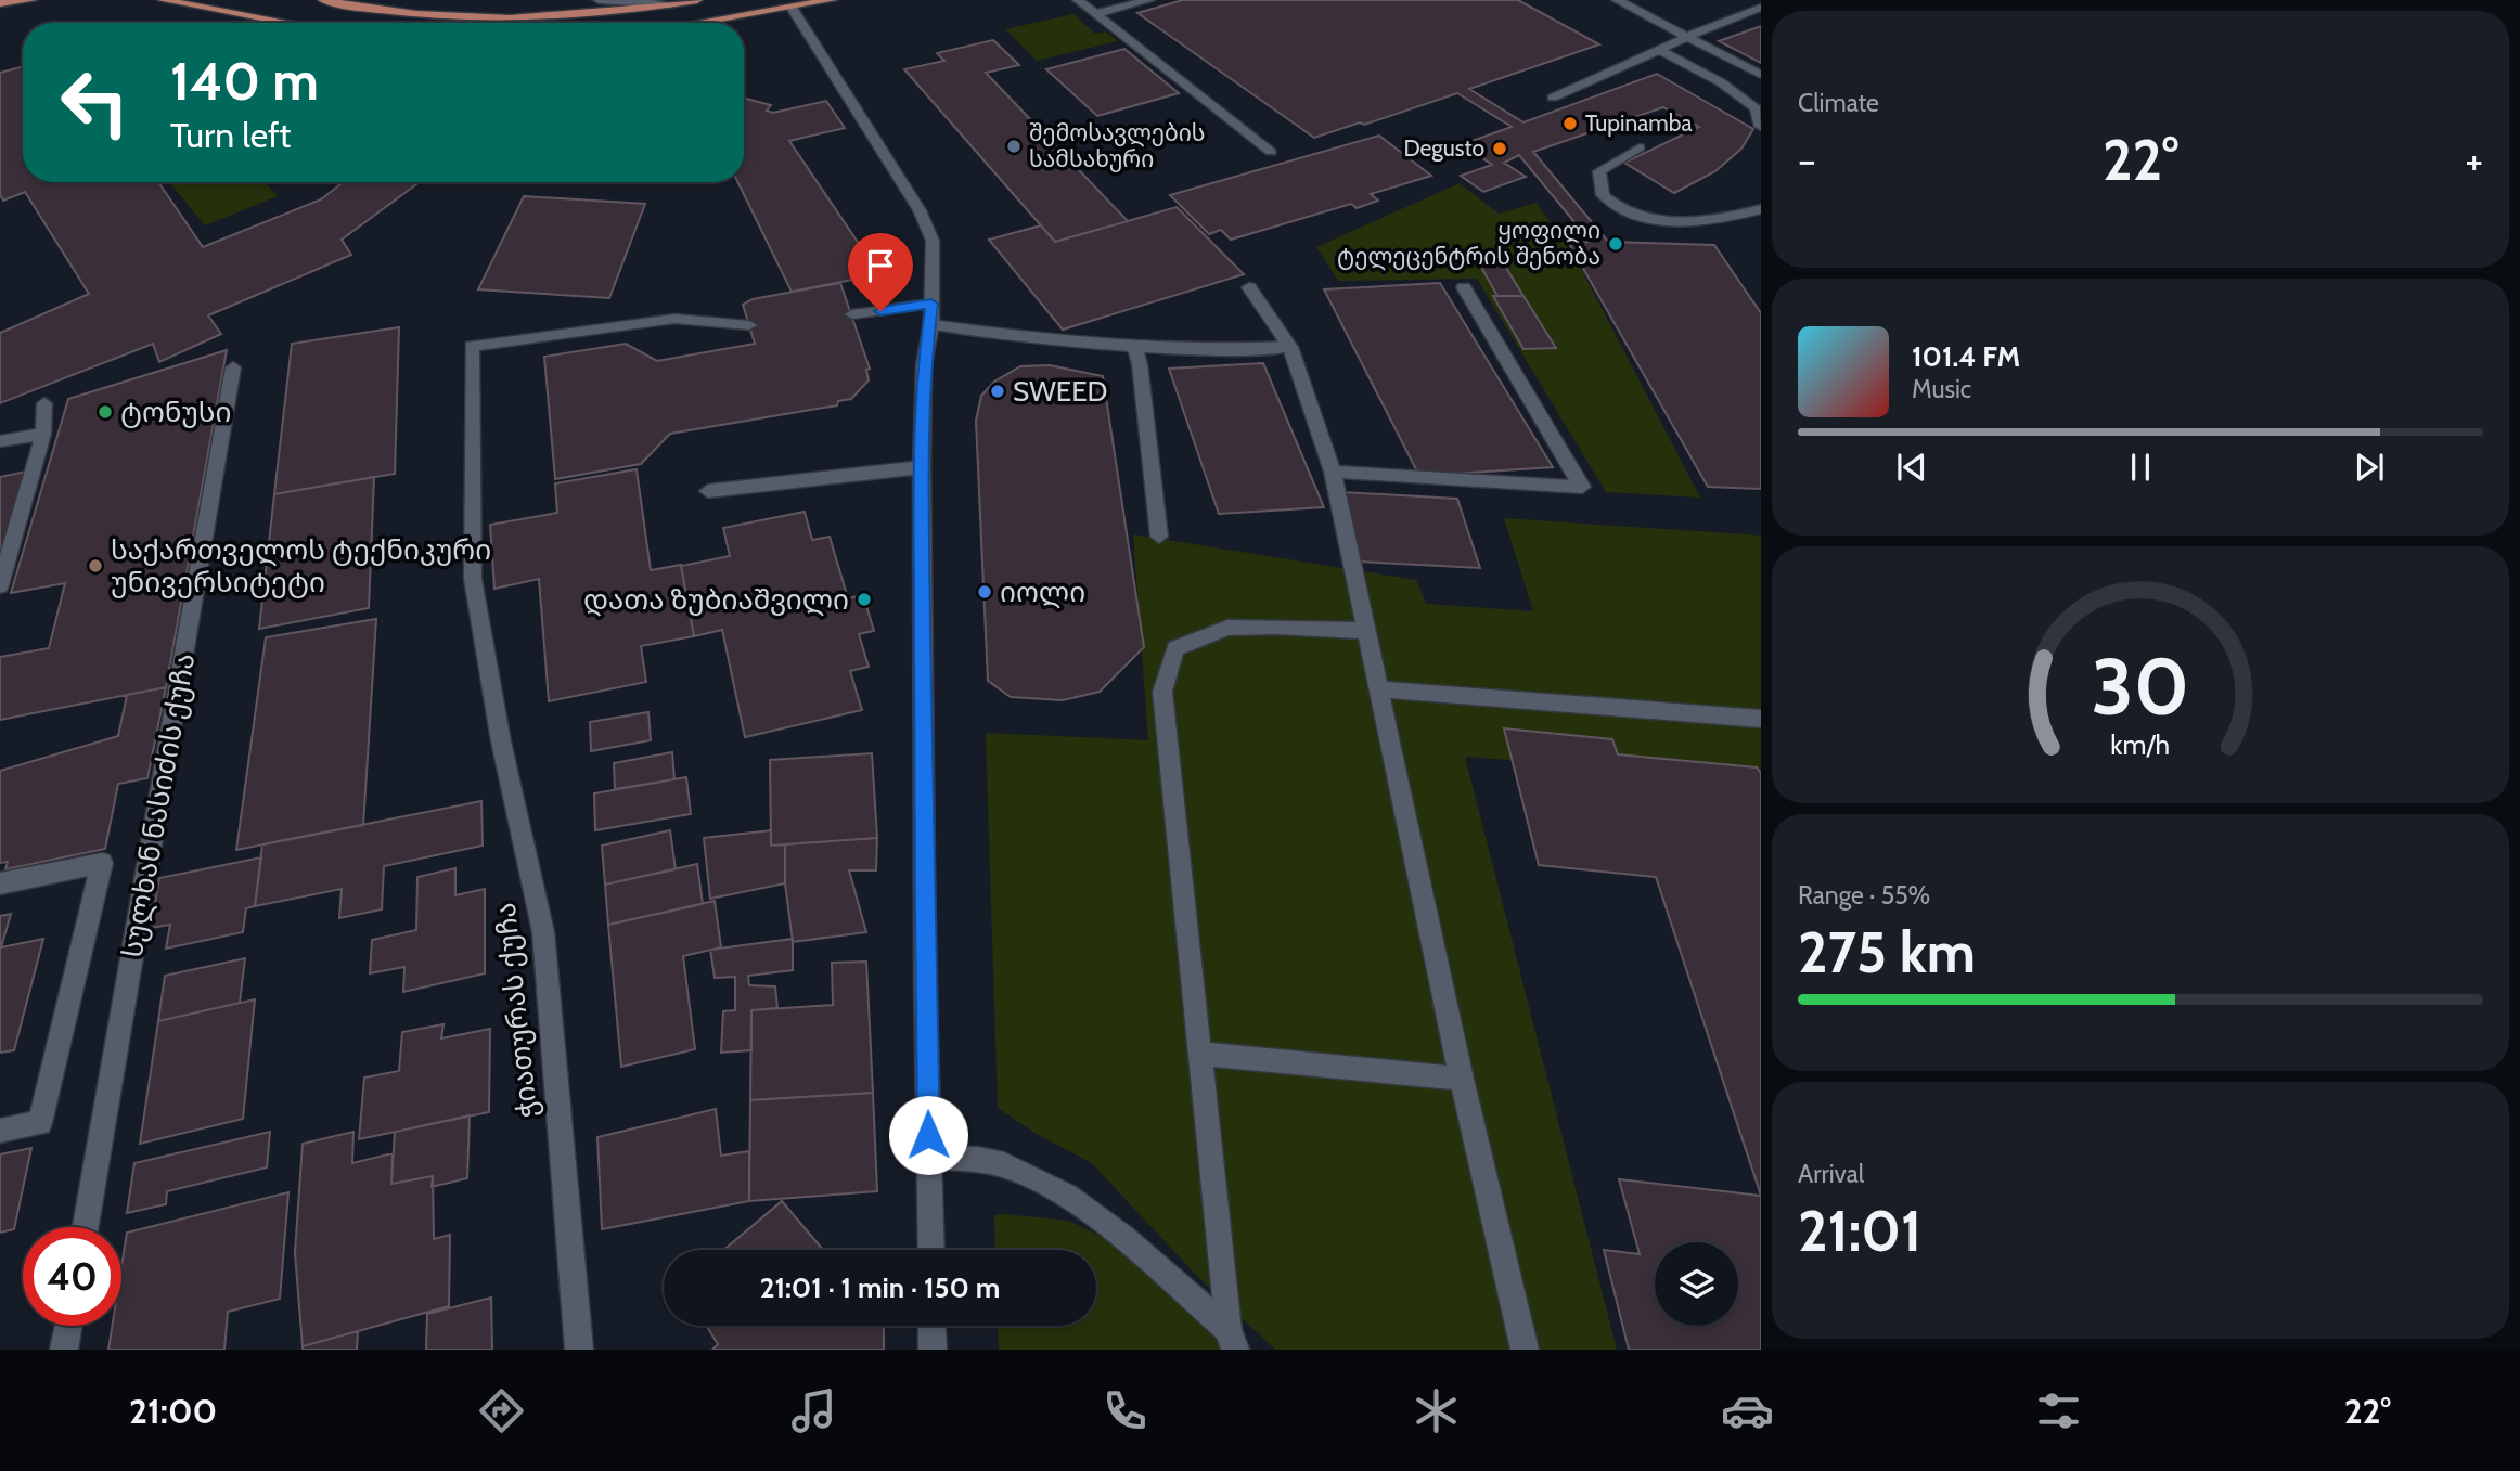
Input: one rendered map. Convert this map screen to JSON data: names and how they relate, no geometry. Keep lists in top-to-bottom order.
{
  "streets": {
    "street": ["სულხან ნასიძის ქუჩა", "ჭიათურას ქუჩა"]
  },
  "places": [
    "Tupinamba",
    "შემოსავლების სამსახური",
    "Degusto",
    "ყოფილი ტელეცენტრის შენობა",
    "SWEED",
    "ტონუსი",
    "საქართველოს ტექნიკური უნივერსიტეტი",
    "იოლი",
    "დათა ზუბიაშვილი"
  ],
  "page": {
    "tile": [
      "Climate",
      ["Range · 55%", "275 km"],
      ["Arrival", "21:01"]
    ],
    "turn": ["140 m", "Turn left"],
    "heat": ["−", "22°", "+"],
    "song": ["101.4 FM", "Music"],
    "limit": "40",
    "trip": "21:01 · 1 min · 150 m",
    "tabs": ["21:00", "22°"],
    "gauge": ["30", "km/h"]
  }
}
